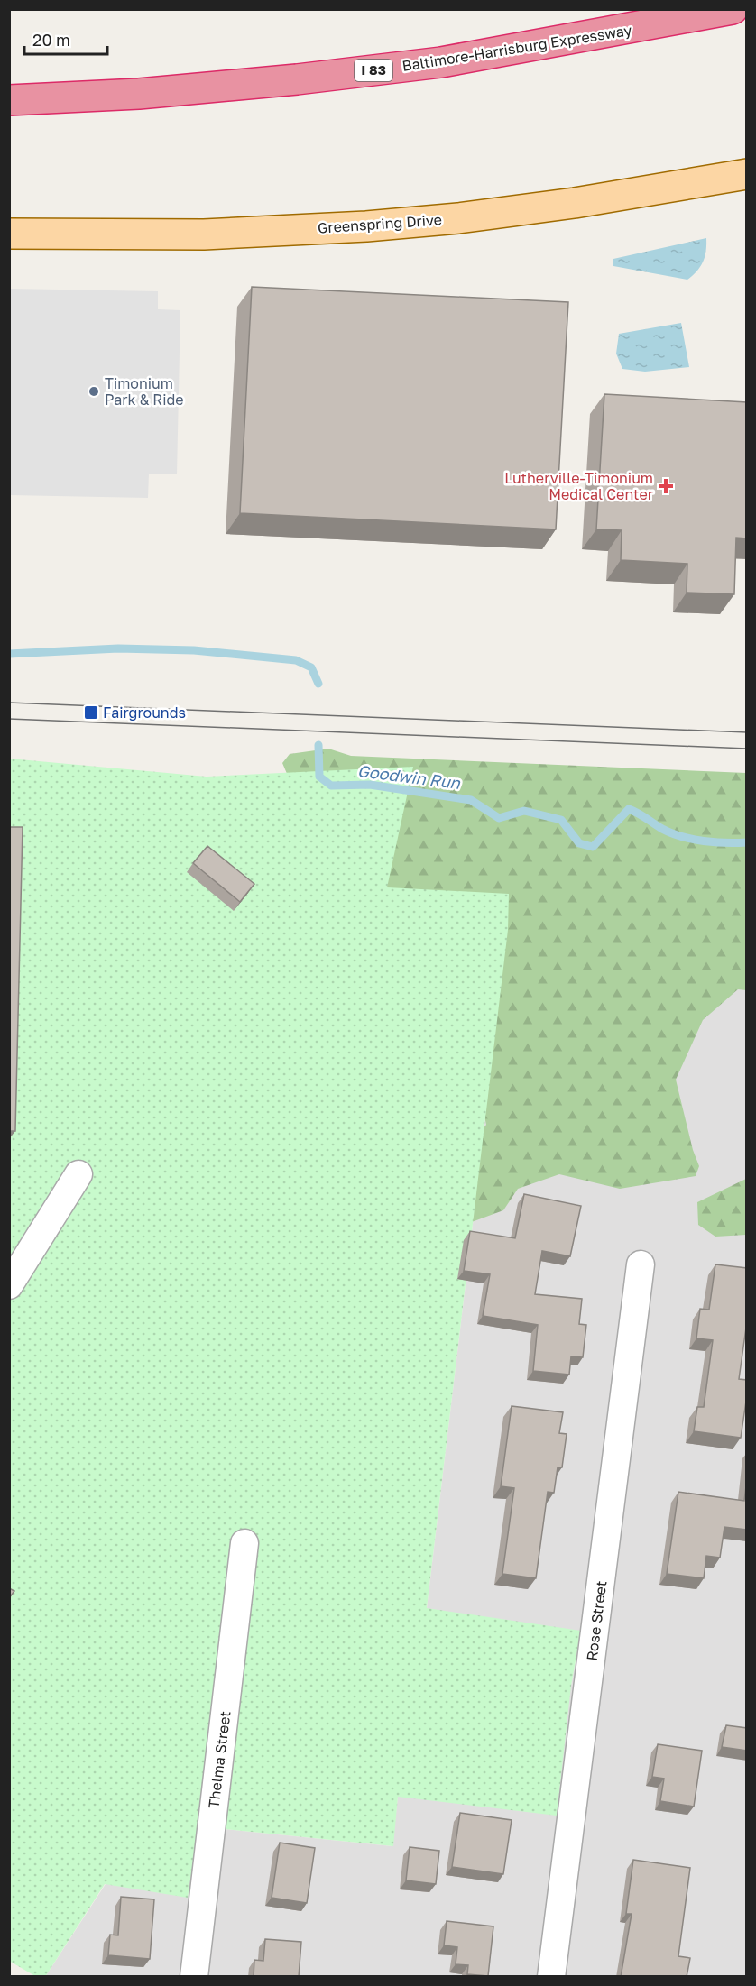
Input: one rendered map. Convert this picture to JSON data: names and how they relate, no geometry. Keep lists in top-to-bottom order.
{
  "streets": {
    "highway": ["Baltimore-Harrisburg Expressway", "I 83"],
    "main road": ["Greenspring Drive"],
    "street": ["Rose Street", "Thelma Street"]
  },
  "water": ["Goodwin Run"],
  "places": {
    "other": ["Timonium Park & Ride"],
    "health": ["Lutherville-Timonium Medical Center"],
    "transit": ["Fairgrounds"]
  },
  "scale_bar": "20 m"
}
